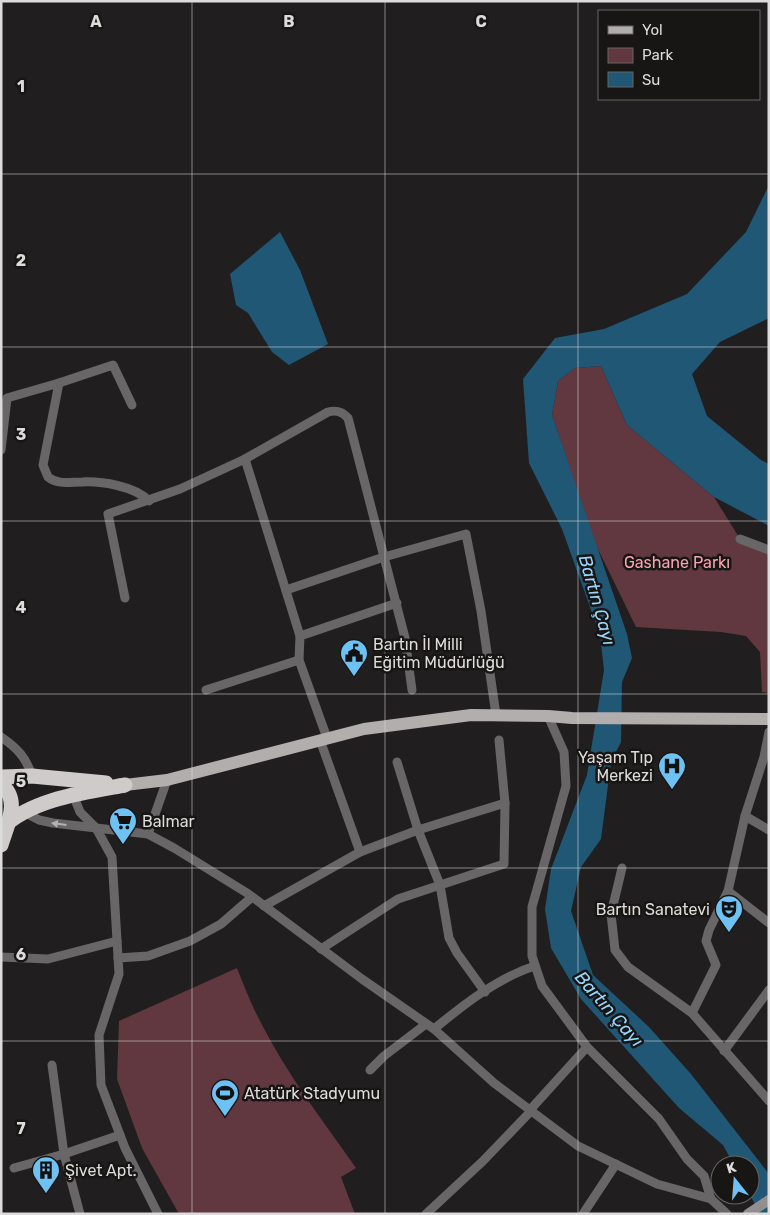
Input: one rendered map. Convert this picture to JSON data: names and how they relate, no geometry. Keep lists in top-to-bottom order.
{
  "water": ["Bartın Çayı"],
  "parks": ["Gashane Parkı"],
  "places": {
    "public building": ["Bartın İl Milli Eğitim Müdürlüğü"],
    "hospital": ["Yaşam Tıp Merkezi"],
    "supermarket": ["Balmar"],
    "theatre": ["Bartın Sanatevi"],
    "sports": ["Atatürk Stadyumu"],
    "building": ["Şivet Apt."]
  },
  "legend": ["Yol", "Park", "Su"],
  "north": "top",
  "grid": {
    "columns": ["A", "B", "C"],
    "rows": [
      "1",
      "2",
      "3",
      "4",
      "5",
      "6",
      "7"
    ]
  }
}
